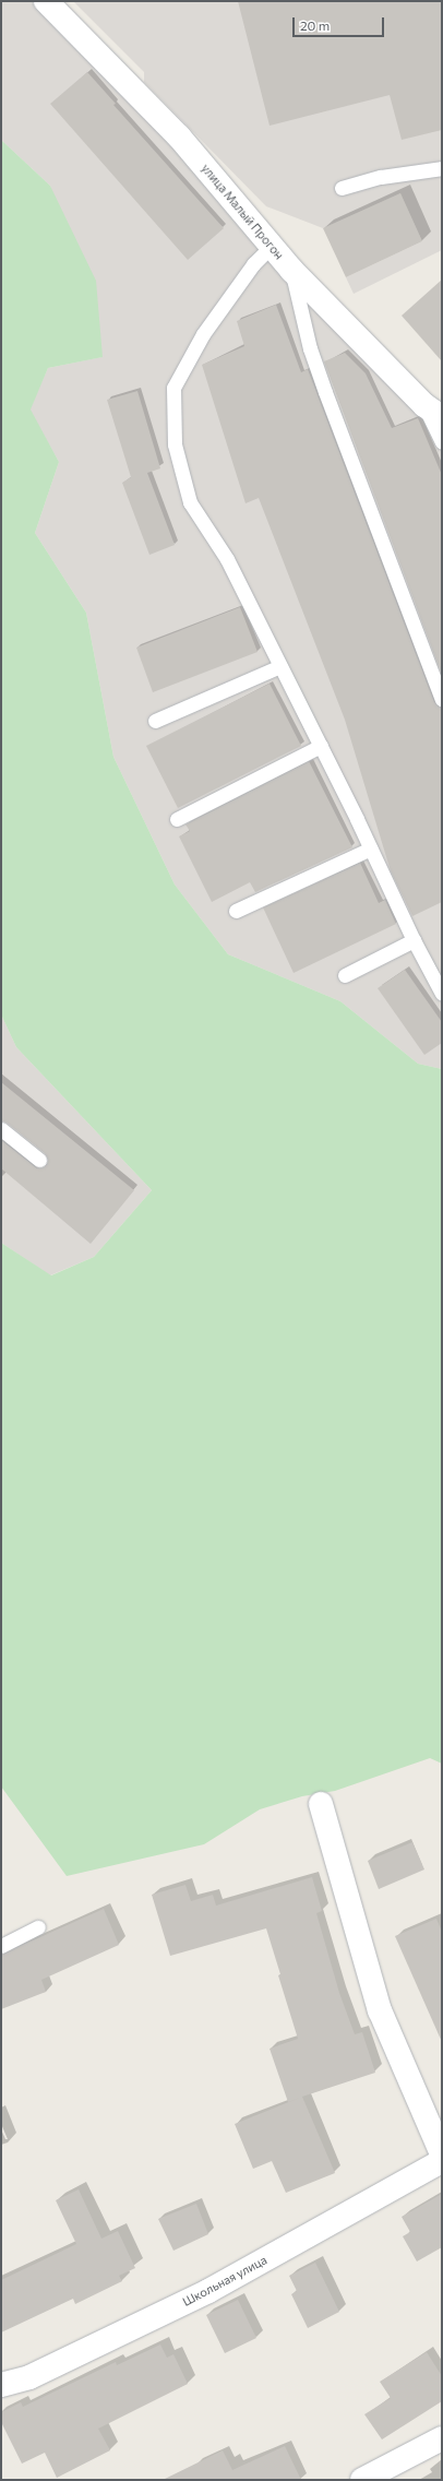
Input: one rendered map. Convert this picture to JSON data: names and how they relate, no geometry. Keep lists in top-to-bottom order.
{
  "streets": {
    "street": ["улица Малый Прогон", "Школьная улица"]
  },
  "scale_bar": "20 m"
}
